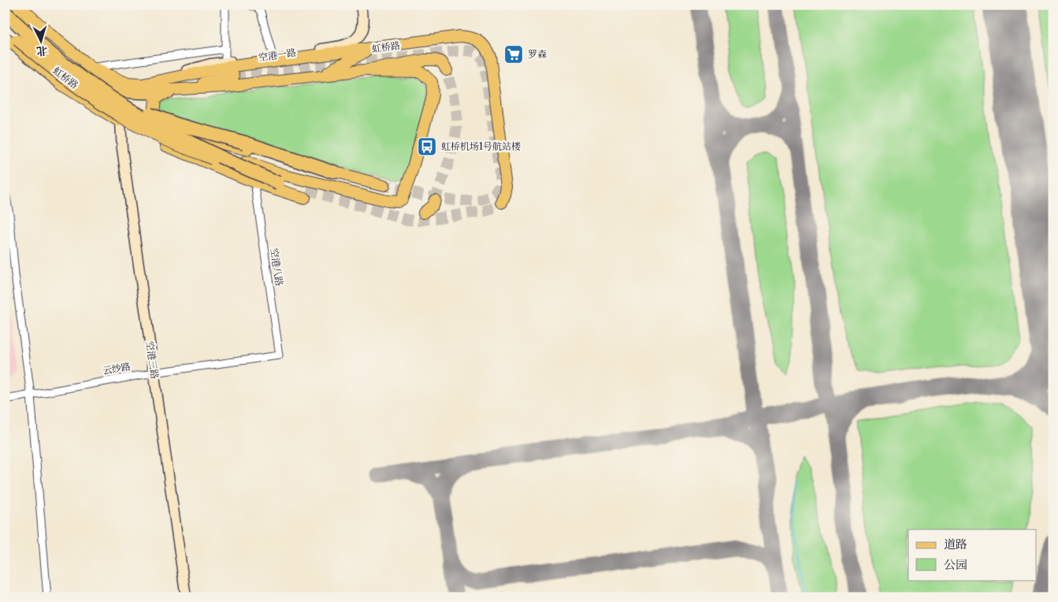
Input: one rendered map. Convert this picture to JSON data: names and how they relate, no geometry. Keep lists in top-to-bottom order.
{
  "streets": {
    "main road": ["虹桥路"],
    "street": [
      "空港一路",
      "空港八路",
      "空港三路",
      "云纱路"
    ]
  },
  "crossings": [
    ["虹桥路", "空港一路"],
    ["虹桥路", "空港八路"],
    ["虹桥路", "空港三路"],
    ["空港八路", "云纱路"],
    ["空港三路", "云纱路"]
  ],
  "places": {
    "supermarket": ["罗森"],
    "bus stop": ["虹桥机场1号航站楼"]
  },
  "legend": ["道路", "公园"],
  "north": "bottom"
}
